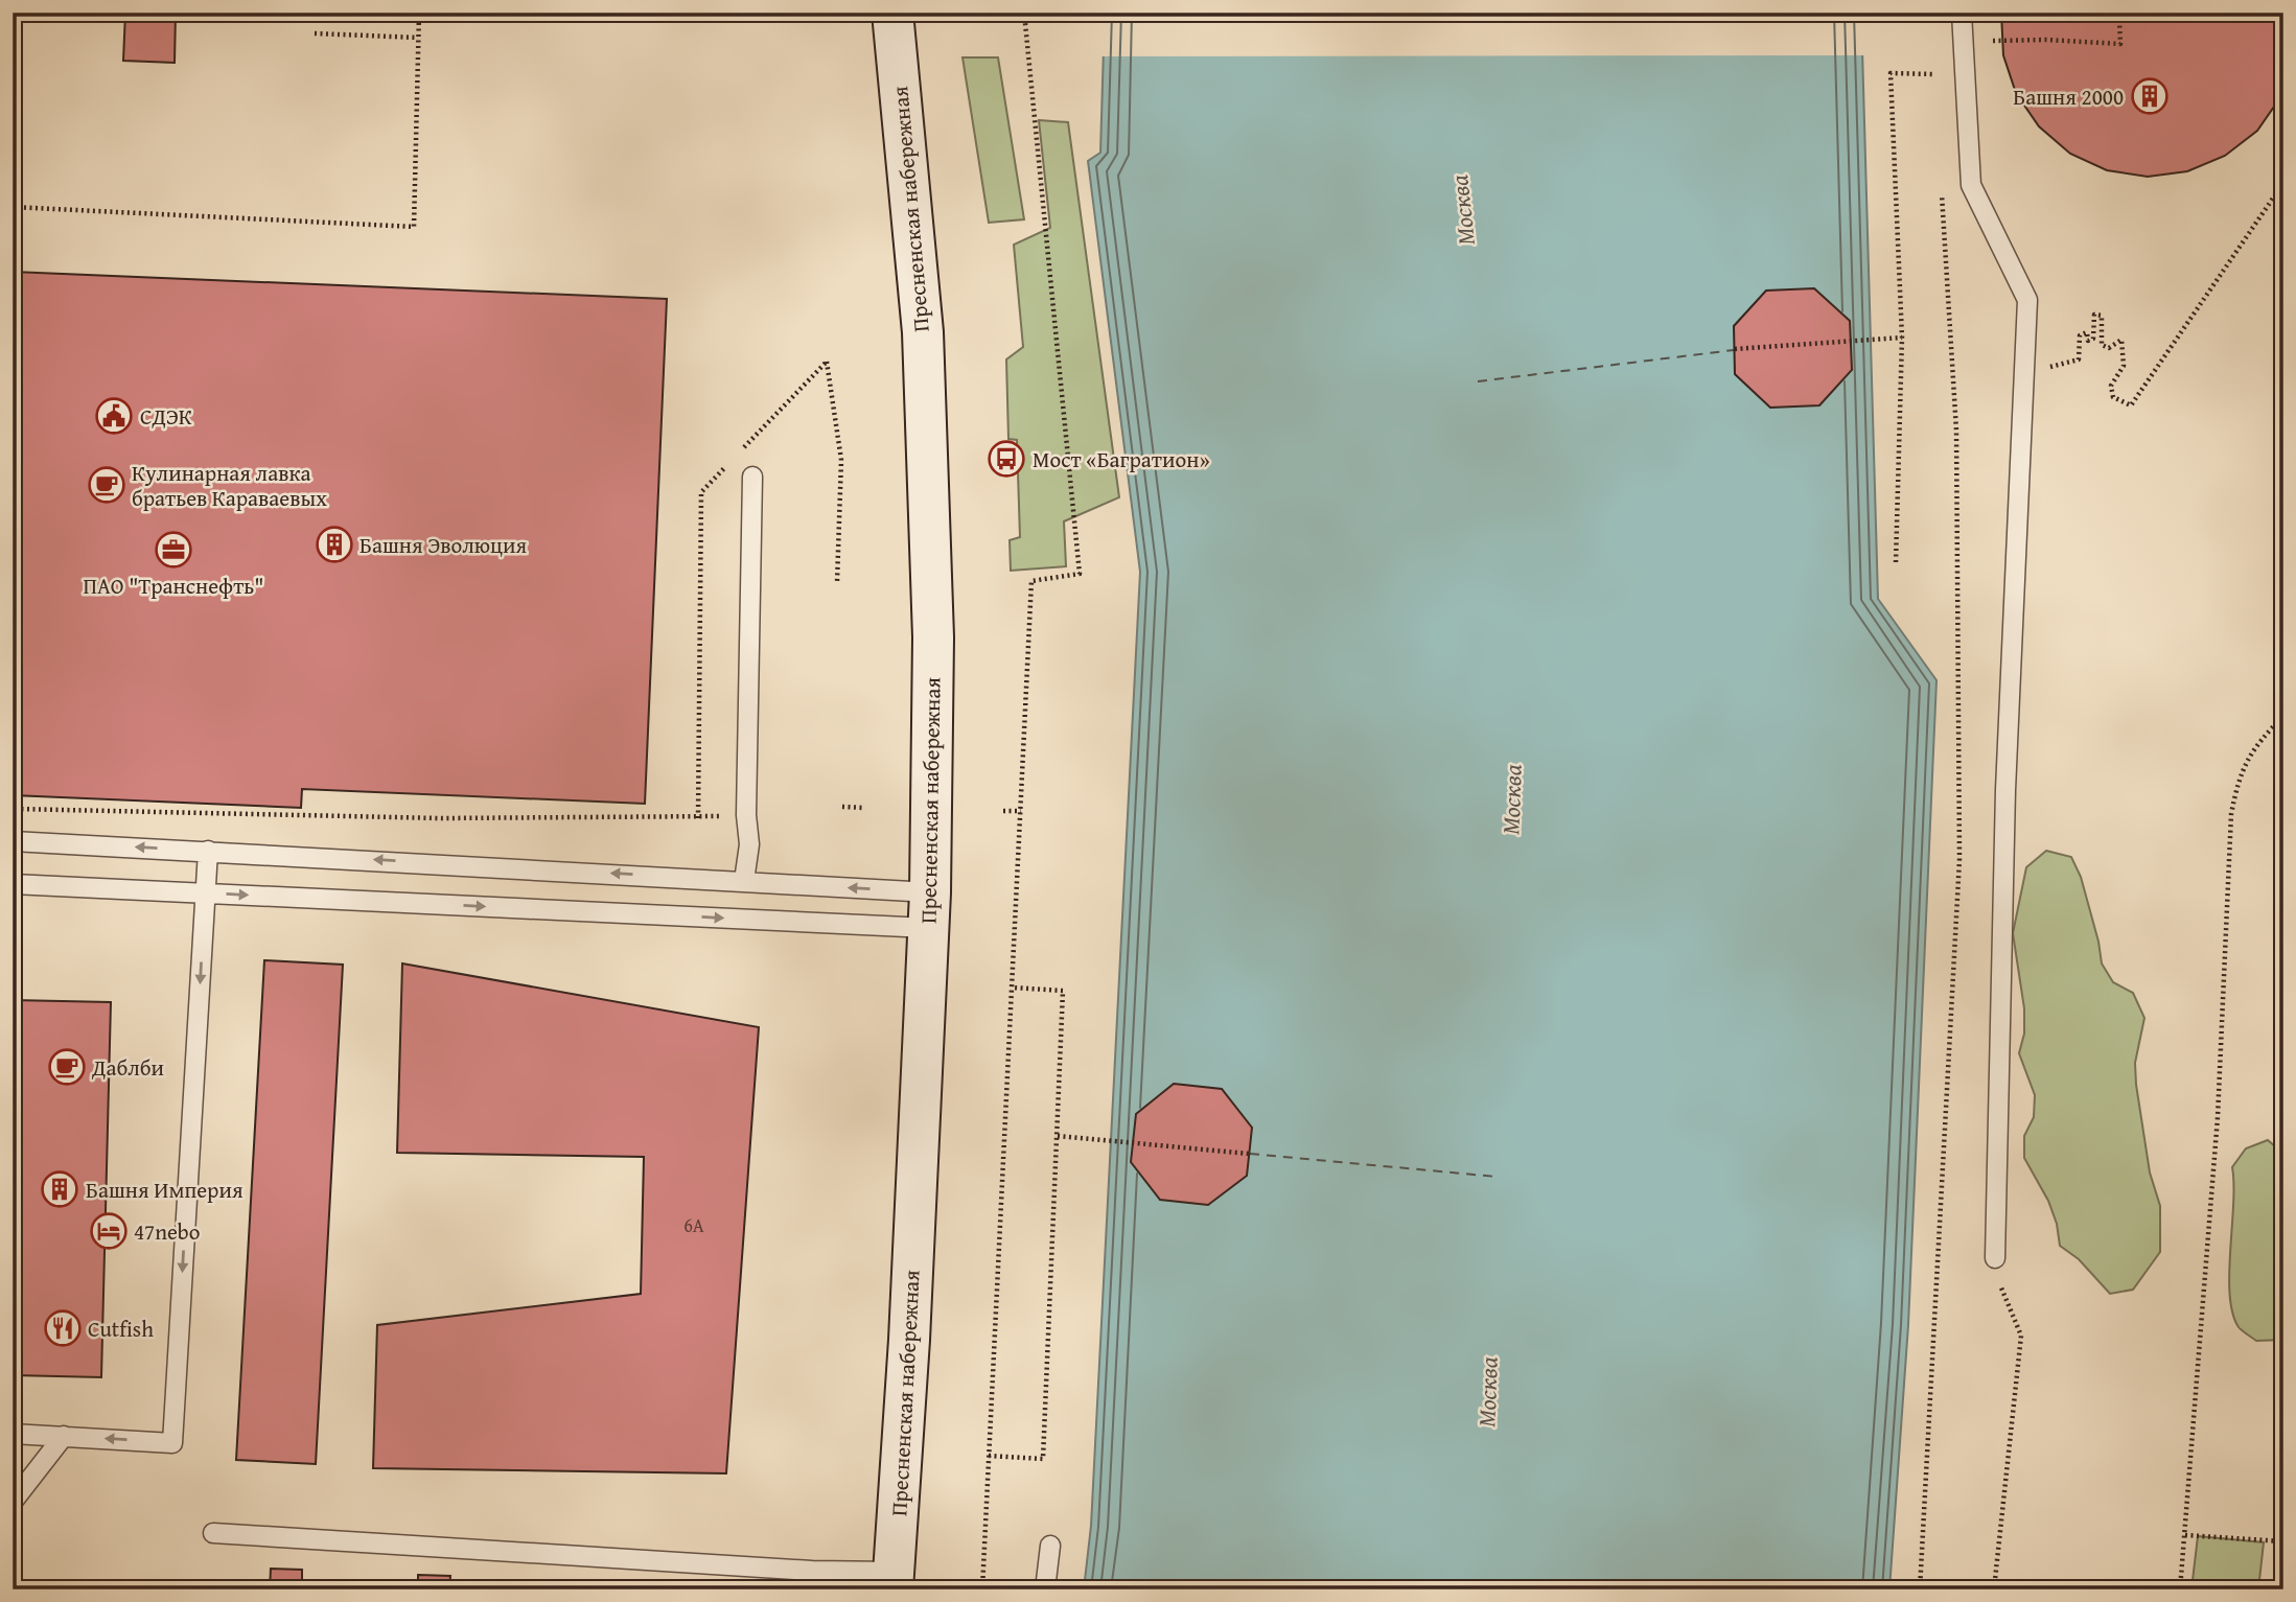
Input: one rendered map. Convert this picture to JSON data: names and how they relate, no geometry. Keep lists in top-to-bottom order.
{
  "streets": {
    "main road": ["Пресненская набережная"]
  },
  "water": ["Москва"],
  "places": {
    "building": ["Башня 2000", "Башня Эволюция", "Башня Империя"],
    "public building": ["СДЭК"],
    "bus stop": ["Мост «Багратион»"],
    "cafe": ["Кулинарная лавка братьев Караваевых", "Даблби"],
    "office": ["ПАО \"Транснефть\""],
    "hotel": ["47nebo"],
    "restaurant": ["Cutfish"]
  },
  "house_numbers": ["6А"]
}
